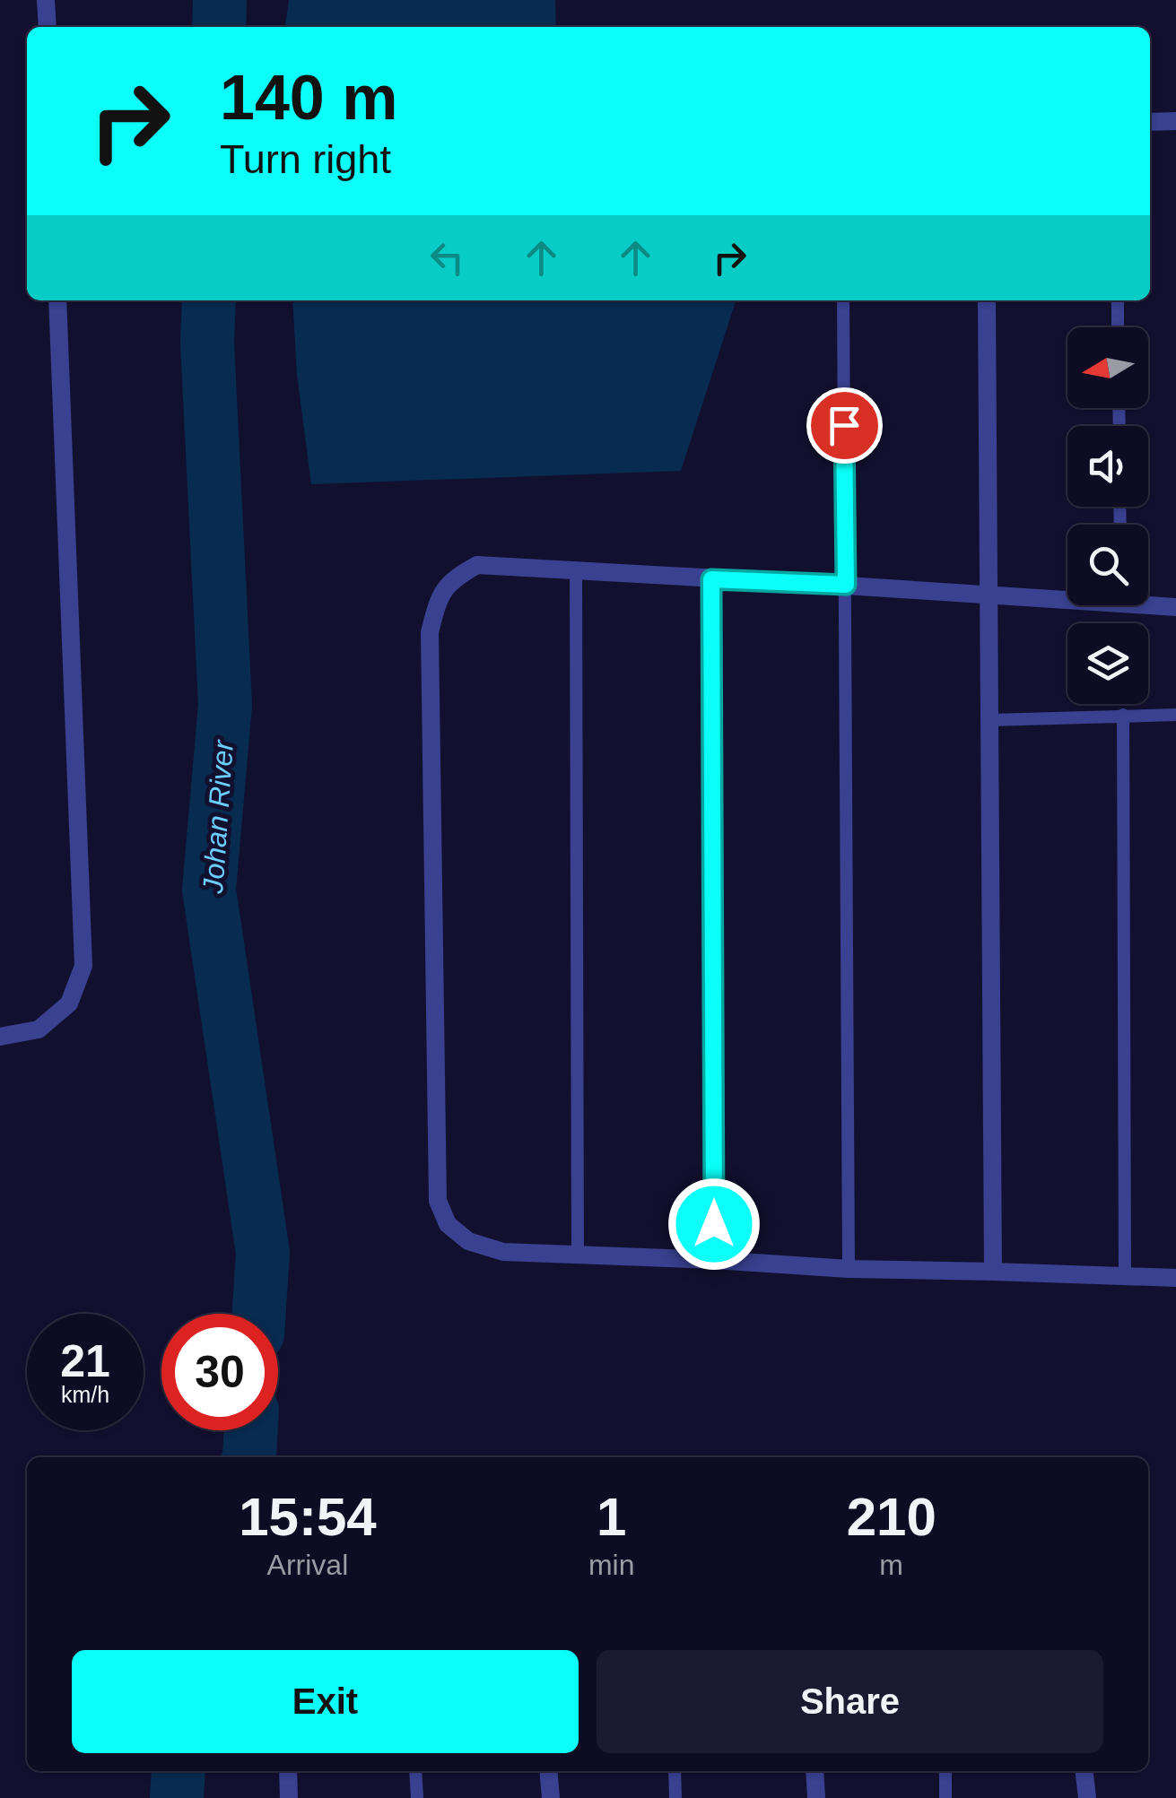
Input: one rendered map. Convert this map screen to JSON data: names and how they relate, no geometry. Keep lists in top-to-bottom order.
{
  "water": ["Johan River"],
  "north": "left",
  "page": {
    "turn": ["140 m", "Turn right"],
    "speed": "21 km/h",
    "limit": "30",
    "eta": [
      "15:54",
      "Arrival",
      "1",
      "min",
      "210",
      "m"
    ],
    "buttons": ["Exit", "Share"]
  }
}
